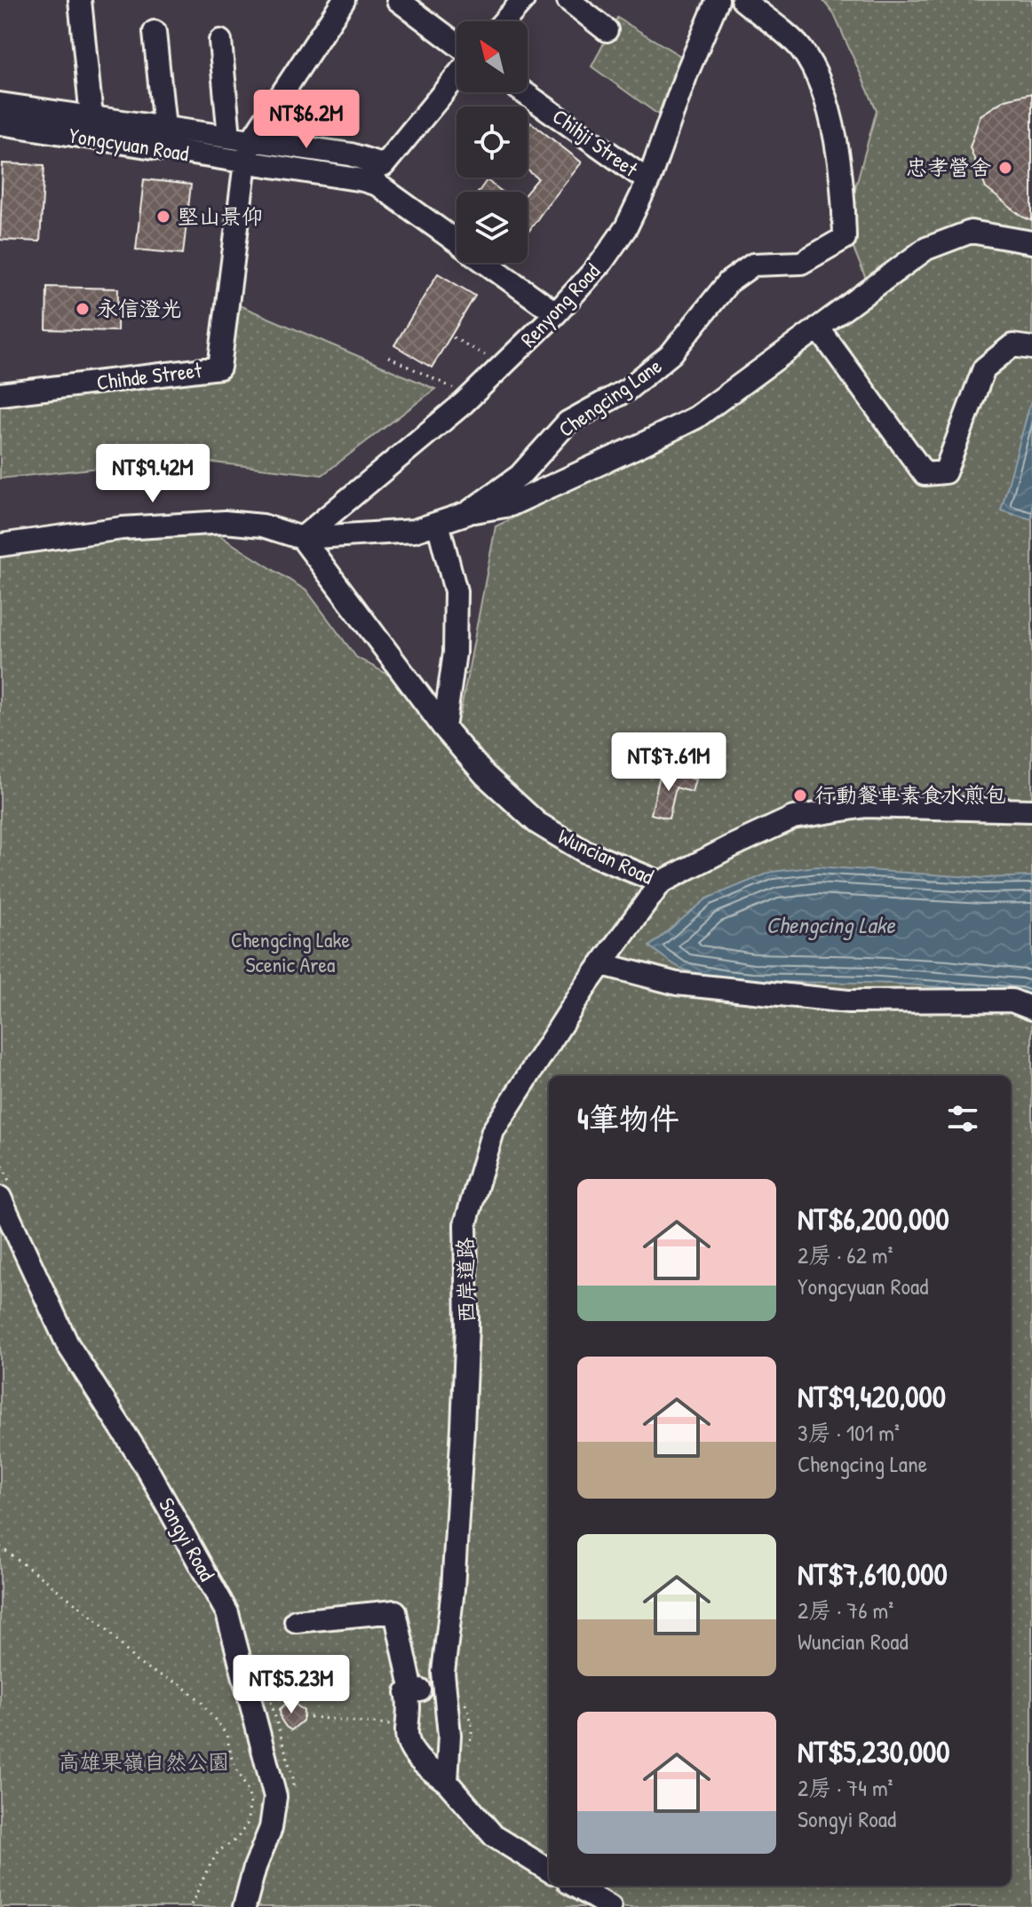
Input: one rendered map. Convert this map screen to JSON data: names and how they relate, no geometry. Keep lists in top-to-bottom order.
{
  "streets": {
    "street": [
      "Chihji Street",
      "Yongcyuan Road",
      "Renyong Road",
      "Chihde Street",
      "Chengcing Lane",
      "Wuncian Road",
      "西岸道路",
      "Songyi Road"
    ]
  },
  "crossings": [
    ["Chihji Street", "Renyong Road"],
    ["Yongcyuan Road", "Renyong Road"],
    ["Yongcyuan Road", "Chihde Street"],
    ["Renyong Road", "Chengcing Lane"],
    ["Renyong Road", "Wuncian Road"],
    ["Chengcing Lane", "Wuncian Road"],
    ["Wuncian Road", "西岸道路"]
  ],
  "water": ["Chengcing Lake"],
  "parks": ["Chengcing Lake Scenic Area", "高雄果嶺自然公園"],
  "places": [
    "忠孝營舍",
    "堅山景仰",
    "永信澄光",
    "行動餐車素食水煎包"
  ],
  "north": "top left",
  "page": {
    "price": [
      "NT$6.2M",
      "NT$9.42M",
      "NT$7.61M",
      "NT$5.23M"
    ],
    "heading": "4筆物件",
    "list": [
      {
        "name": "NT$6,200,000",
        "note": "2房 · 62 m² · Yongcyuan Road"
      },
      {
        "name": "NT$9,420,000",
        "note": "3房 · 101 m² · Chengcing Lane"
      },
      {
        "name": "NT$7,610,000",
        "note": "2房 · 76 m² · Wuncian Road"
      },
      {
        "name": "NT$5,230,000",
        "note": "2房 · 74 m² · Songyi Road"
      }
    ]
  }
}
